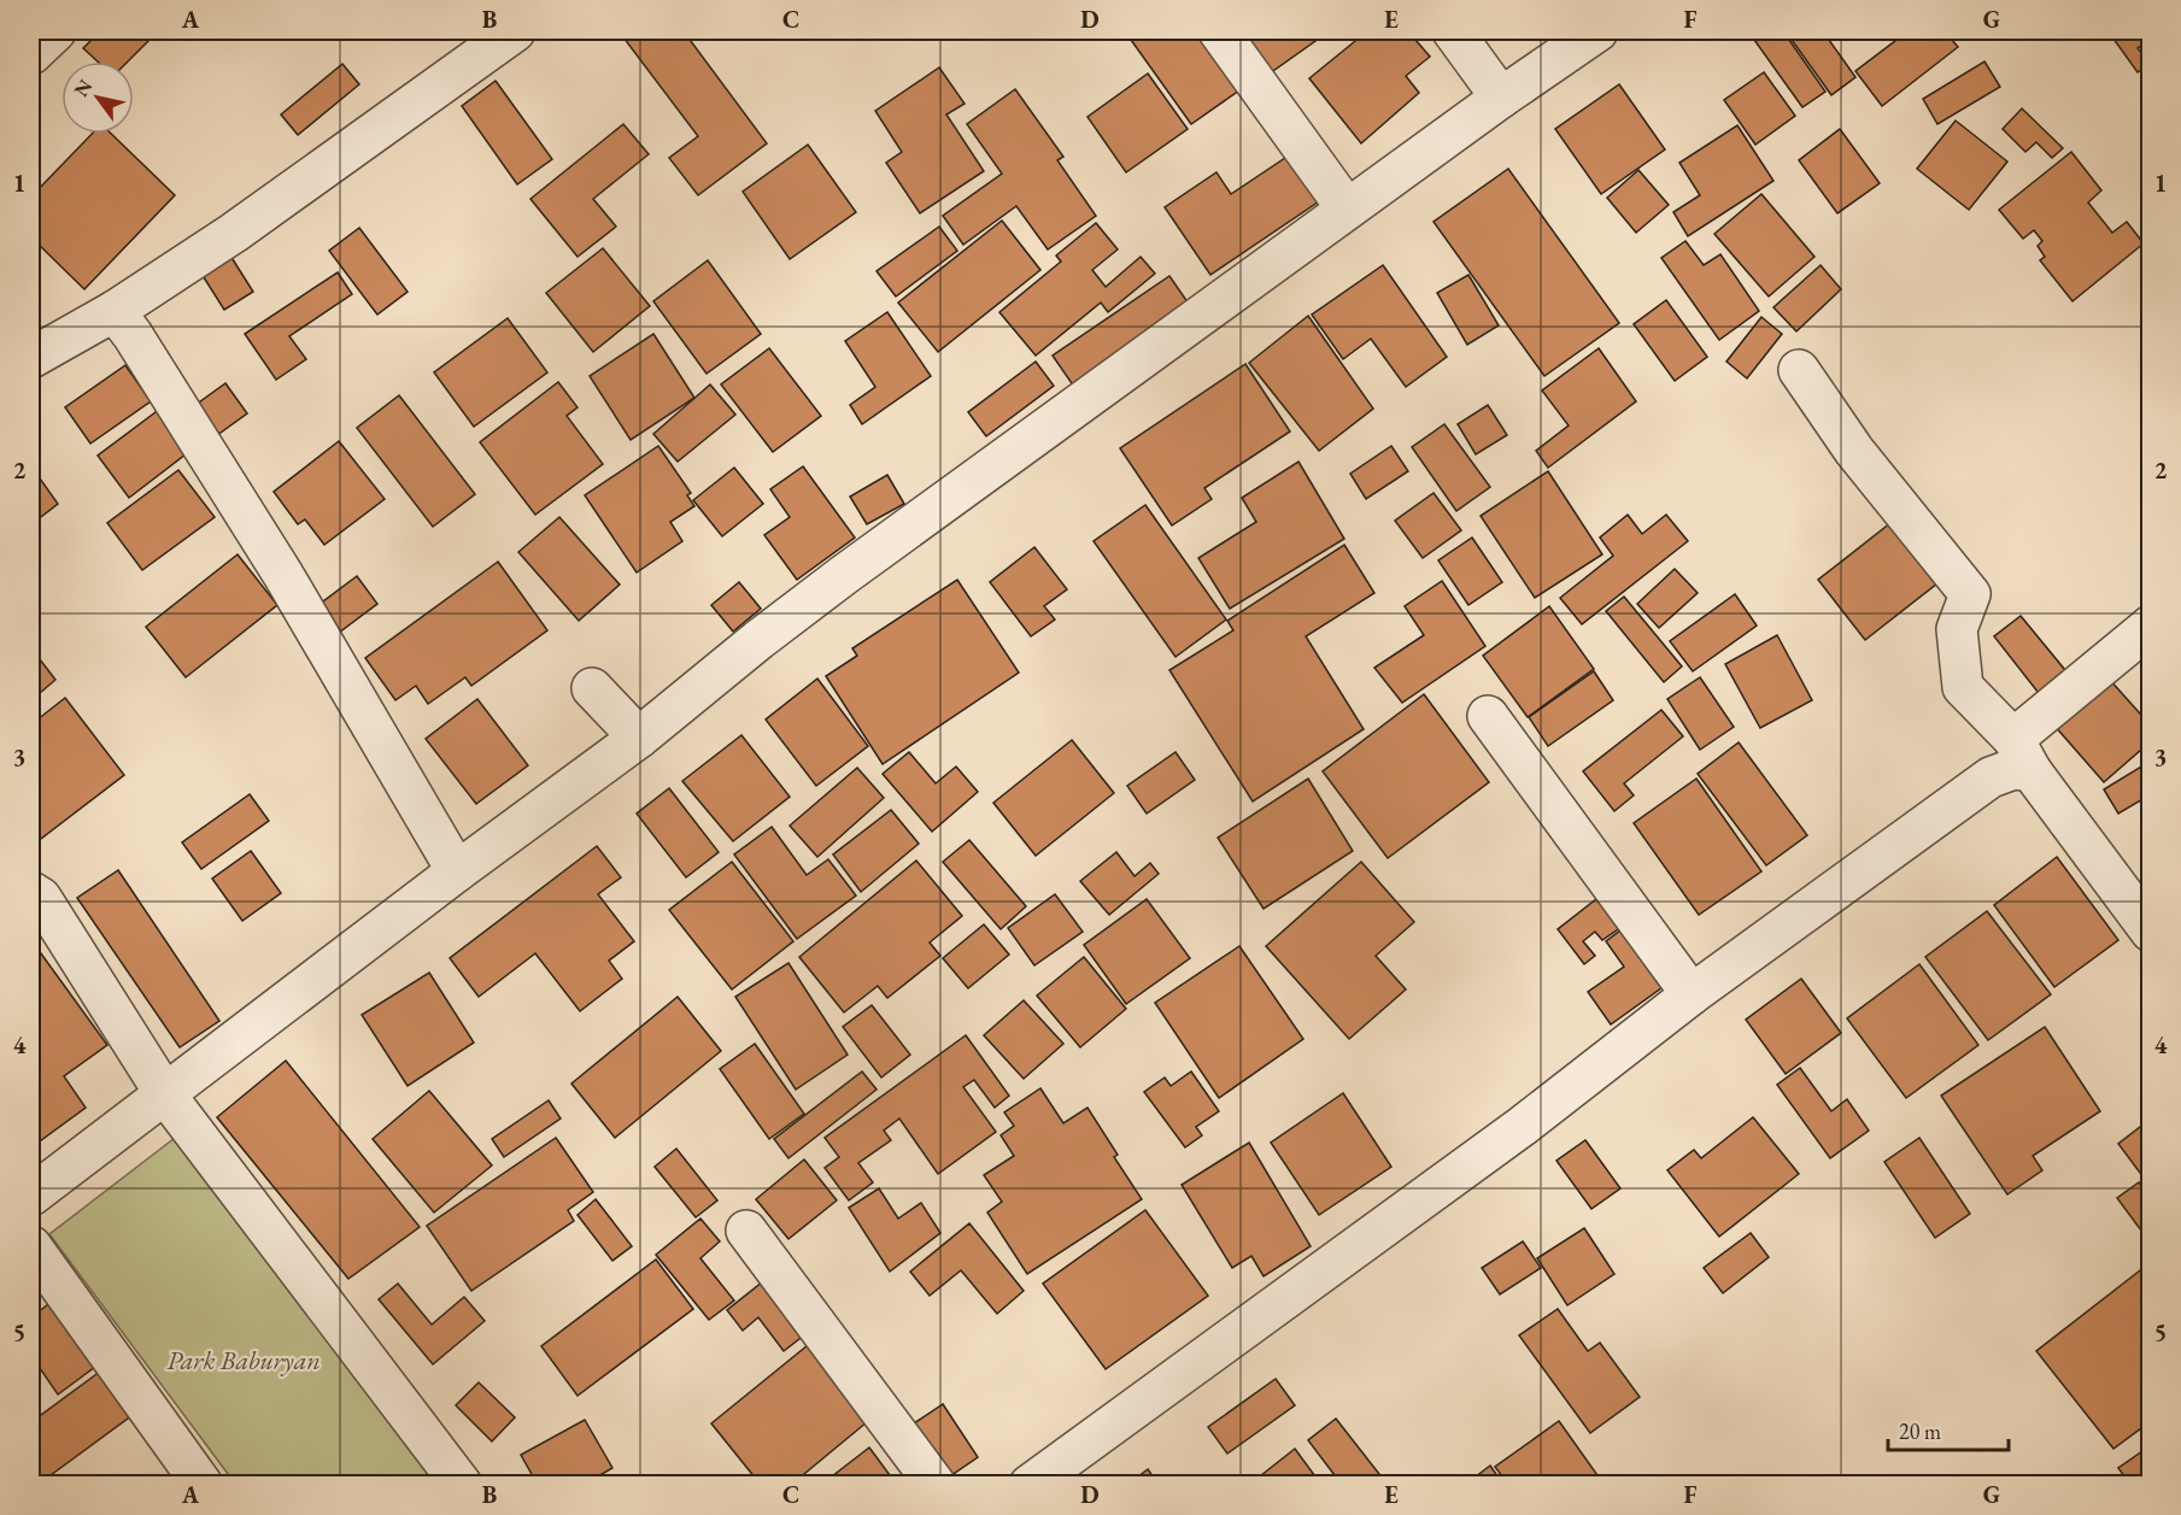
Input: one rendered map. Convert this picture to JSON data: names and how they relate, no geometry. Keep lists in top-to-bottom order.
{
  "parks": ["Park Baburyan"],
  "scale_bar": "20 m",
  "north": "top left",
  "grid": {
    "columns": [
      "A",
      "B",
      "C",
      "D",
      "E",
      "F",
      "G"
    ],
    "rows": [
      "1",
      "2",
      "3",
      "4",
      "5"
    ]
  }
}
